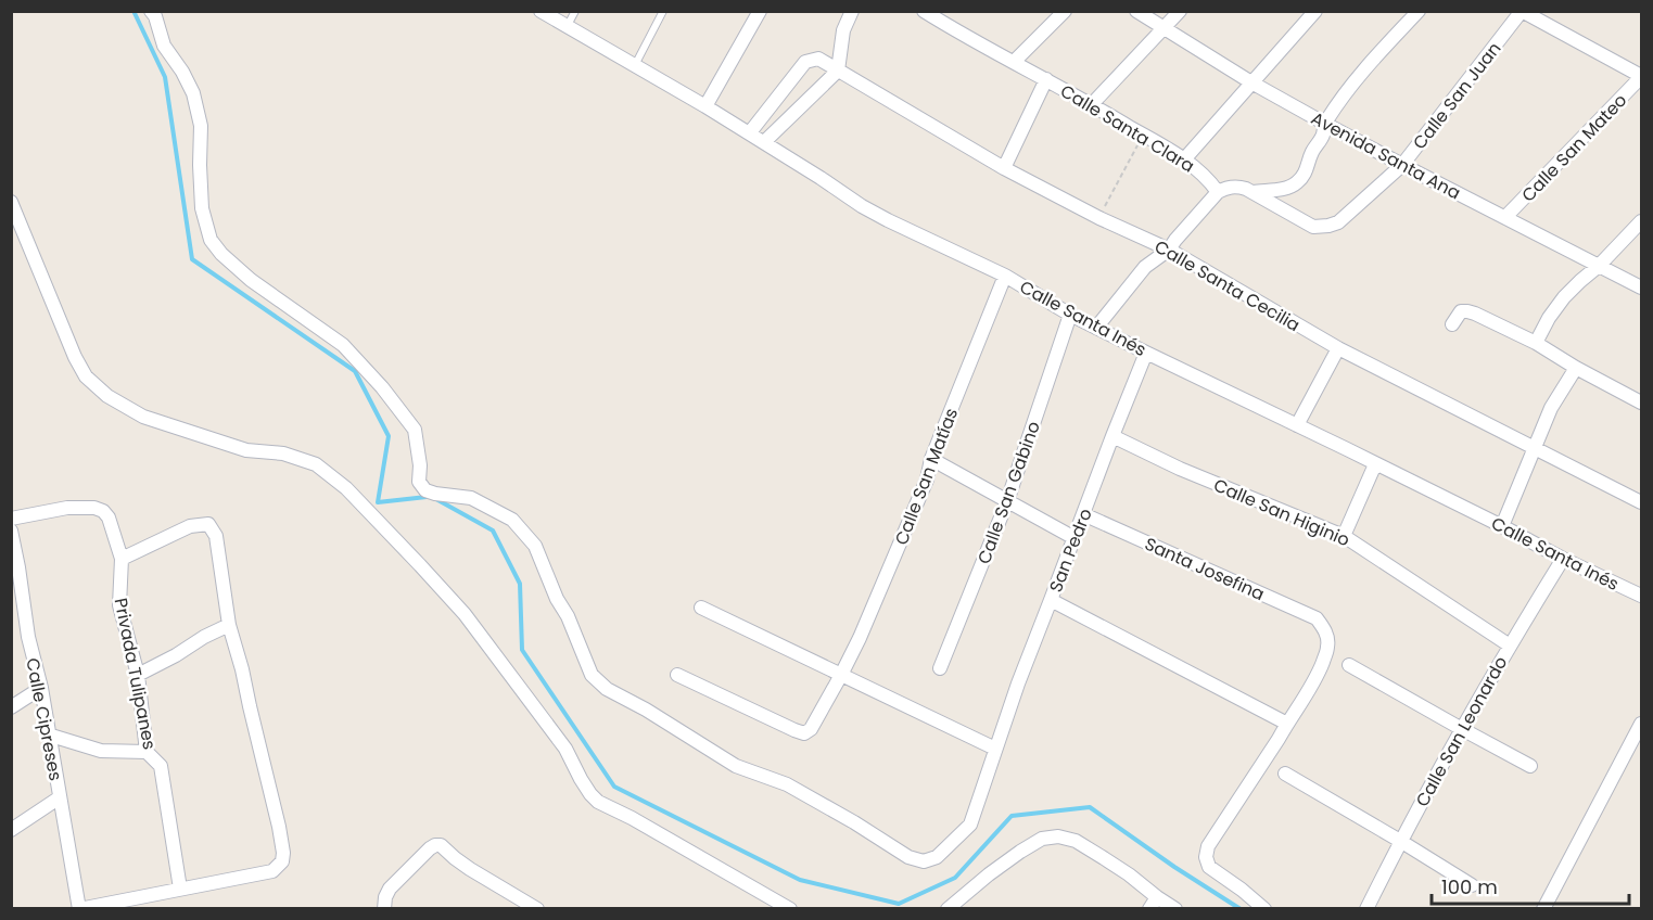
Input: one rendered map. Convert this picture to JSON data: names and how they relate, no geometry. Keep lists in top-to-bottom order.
{
  "streets": {
    "street": [
      "Calle San Juan",
      "Calle Santa Clara",
      "Calle San Mateo",
      "Avenida Santa Ana",
      "Calle Santa Cecilia",
      "Calle Santa Inés",
      "Calle San Matías",
      "Calle San Gabino",
      "Calle San Higinio",
      "San Pedro",
      "Santa Josefina",
      "Privada Tulipanes",
      "Calle Cipreses",
      "Calle San Leonardo"
    ]
  },
  "crossings": [
    ["Calle San Juan", "Avenida Santa Ana"],
    ["Calle San Mateo", "Avenida Santa Ana"],
    ["Calle Santa Cecilia", "Calle Santa Inés"],
    ["Calle Santa Inés", "Calle San Matías"],
    ["Calle Santa Inés", "Calle San Gabino"],
    ["Calle Santa Inés", "San Pedro"],
    ["Calle Santa Inés", "Calle San Leonardo"],
    ["Calle San Higinio", "San Pedro"],
    ["Calle San Higinio", "Calle San Leonardo"],
    ["San Pedro", "Santa Josefina"]
  ],
  "scale_bar": "100 m"
}
